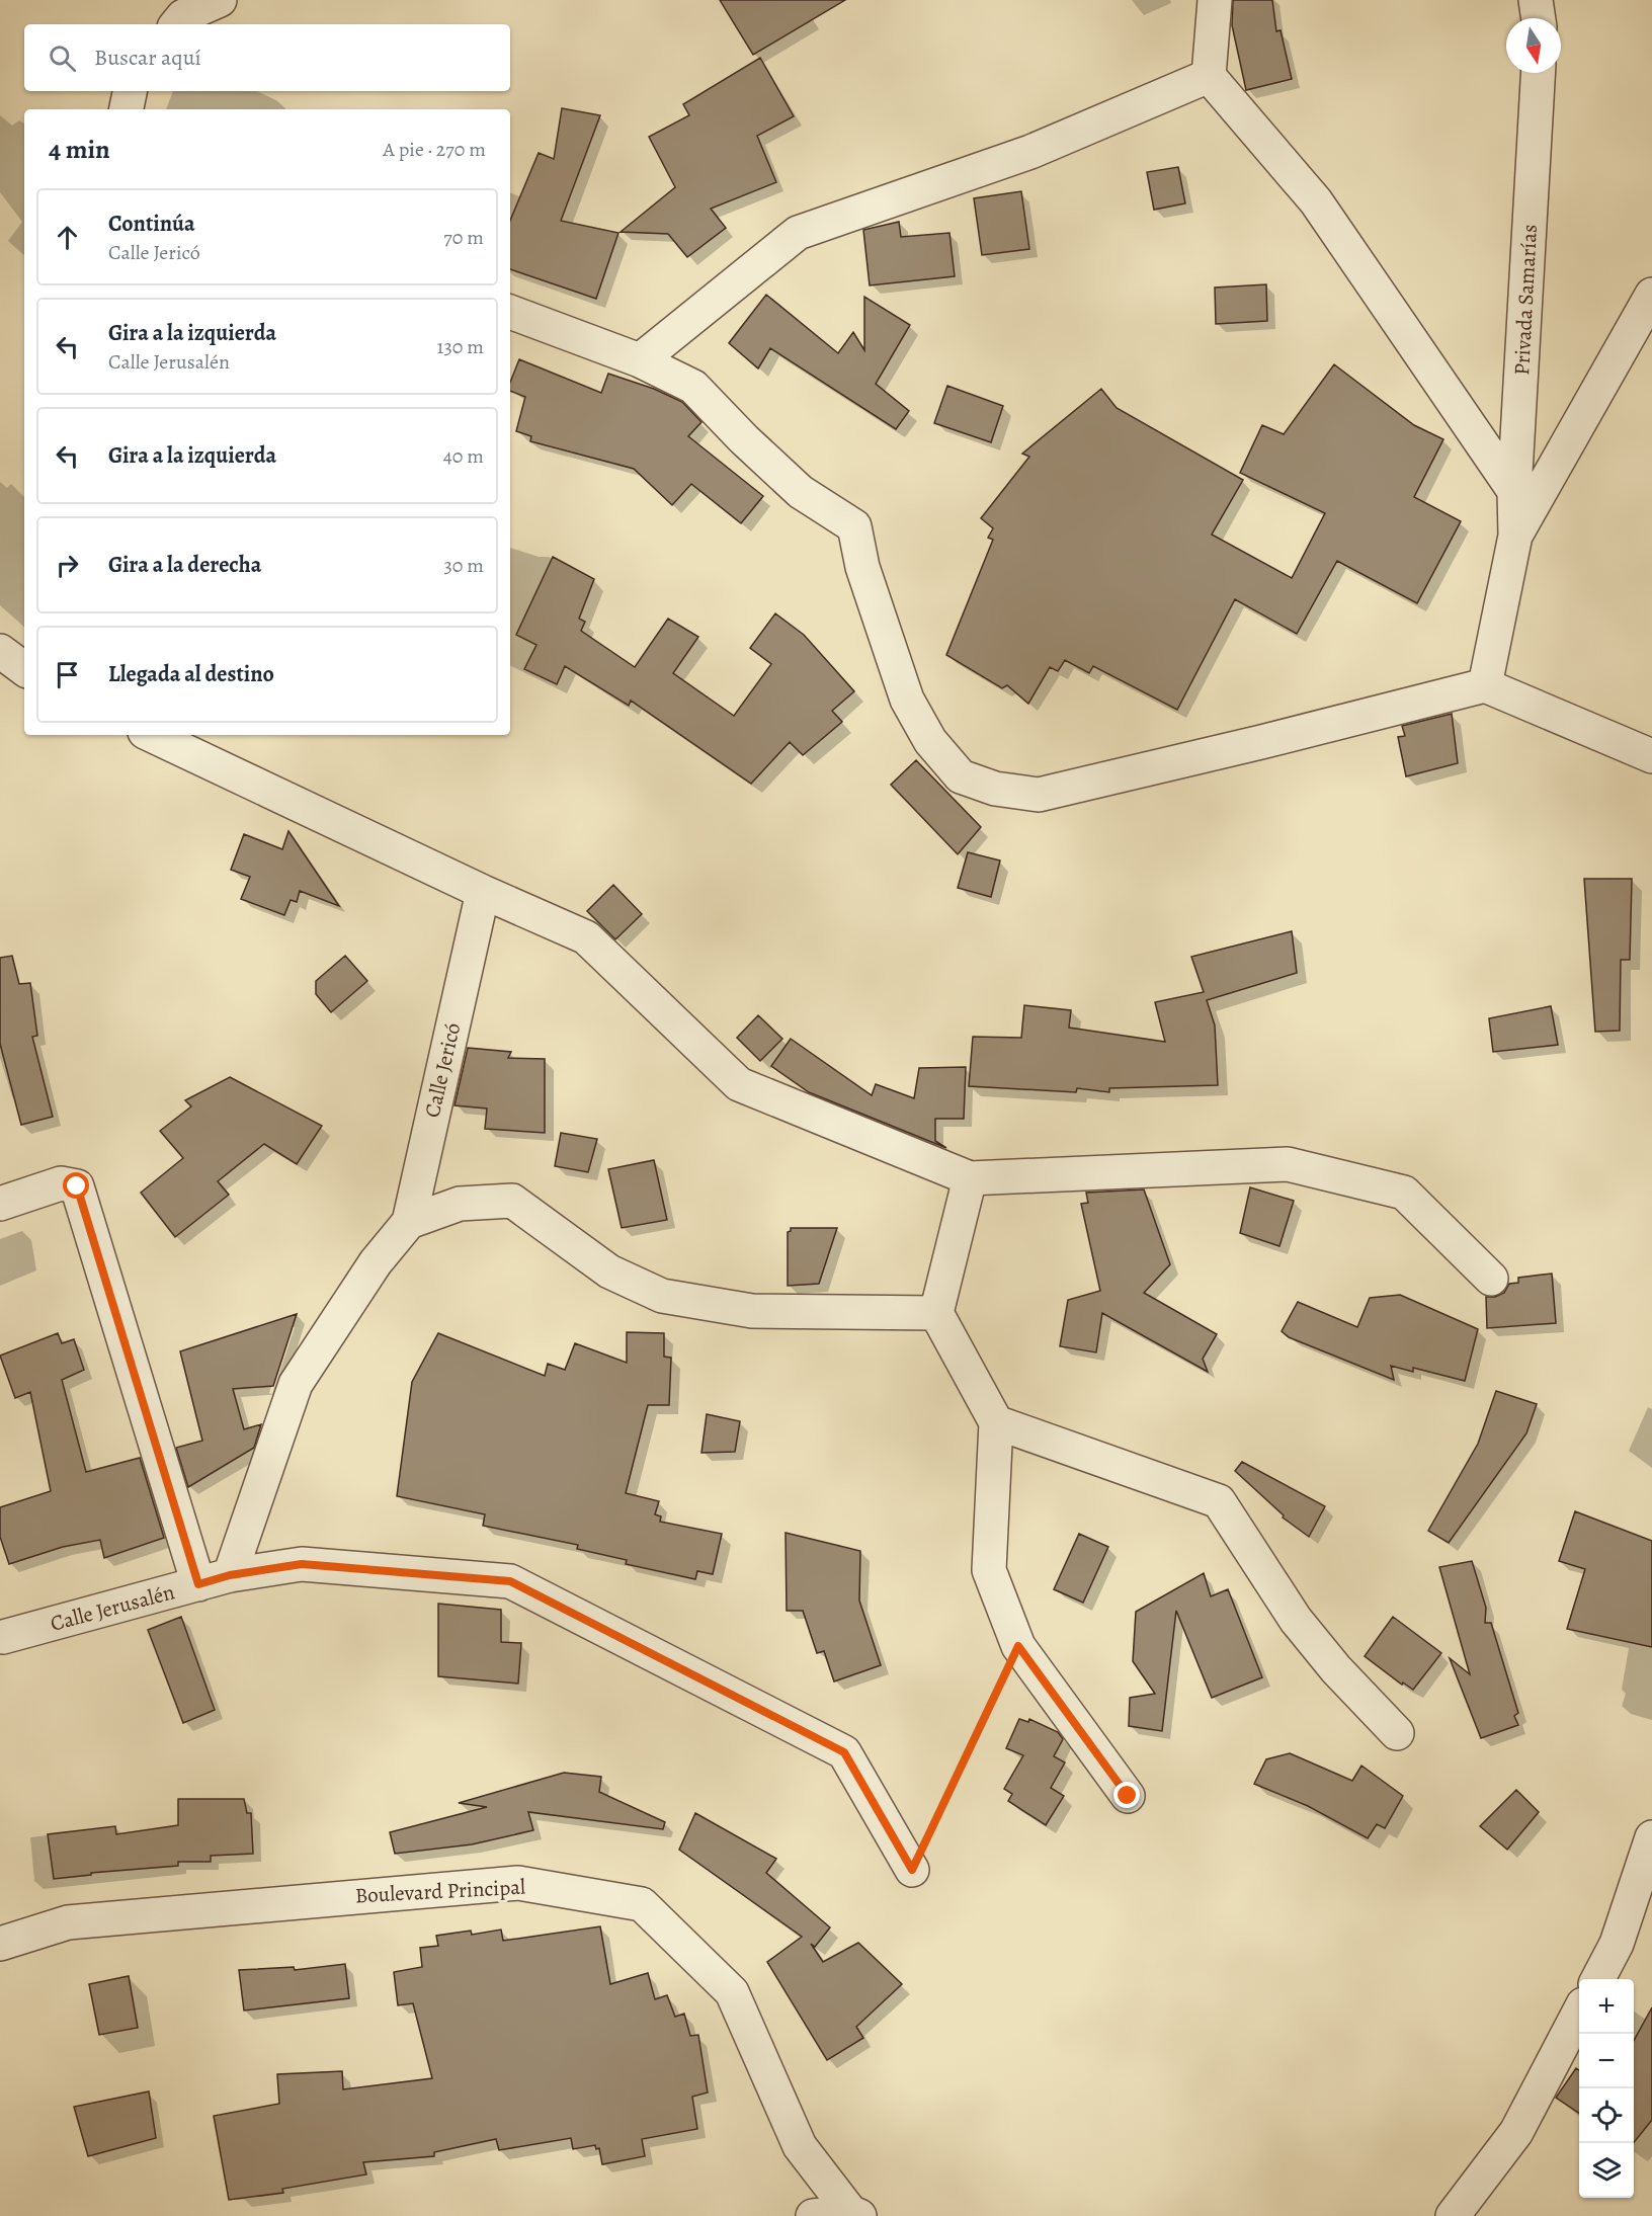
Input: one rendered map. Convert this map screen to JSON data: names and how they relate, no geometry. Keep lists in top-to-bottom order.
{
  "streets": {
    "street": [
      "Privada Samarías",
      "Calle Jericó",
      "Calle Jerusalén",
      "Boulevard Principal"
    ]
  },
  "crossings": [
    ["Calle Jericó", "Calle Jerusalén"]
  ],
  "north": "bottom",
  "page": {
    "search": "Buscar aquí",
    "heading": ["4 min", "A pie · 270 m"],
    "list": [
      ["Continúa", "Calle Jericó", "70 m"],
      ["Gira a la izquierda", "Calle Jerusalén", "130 m"],
      ["Gira a la izquierda", "40 m"],
      ["Gira a la derecha", "30 m"],
      "Llegada al destino"
    ],
    "map_buttons": ["+", "−"]
  }
}
